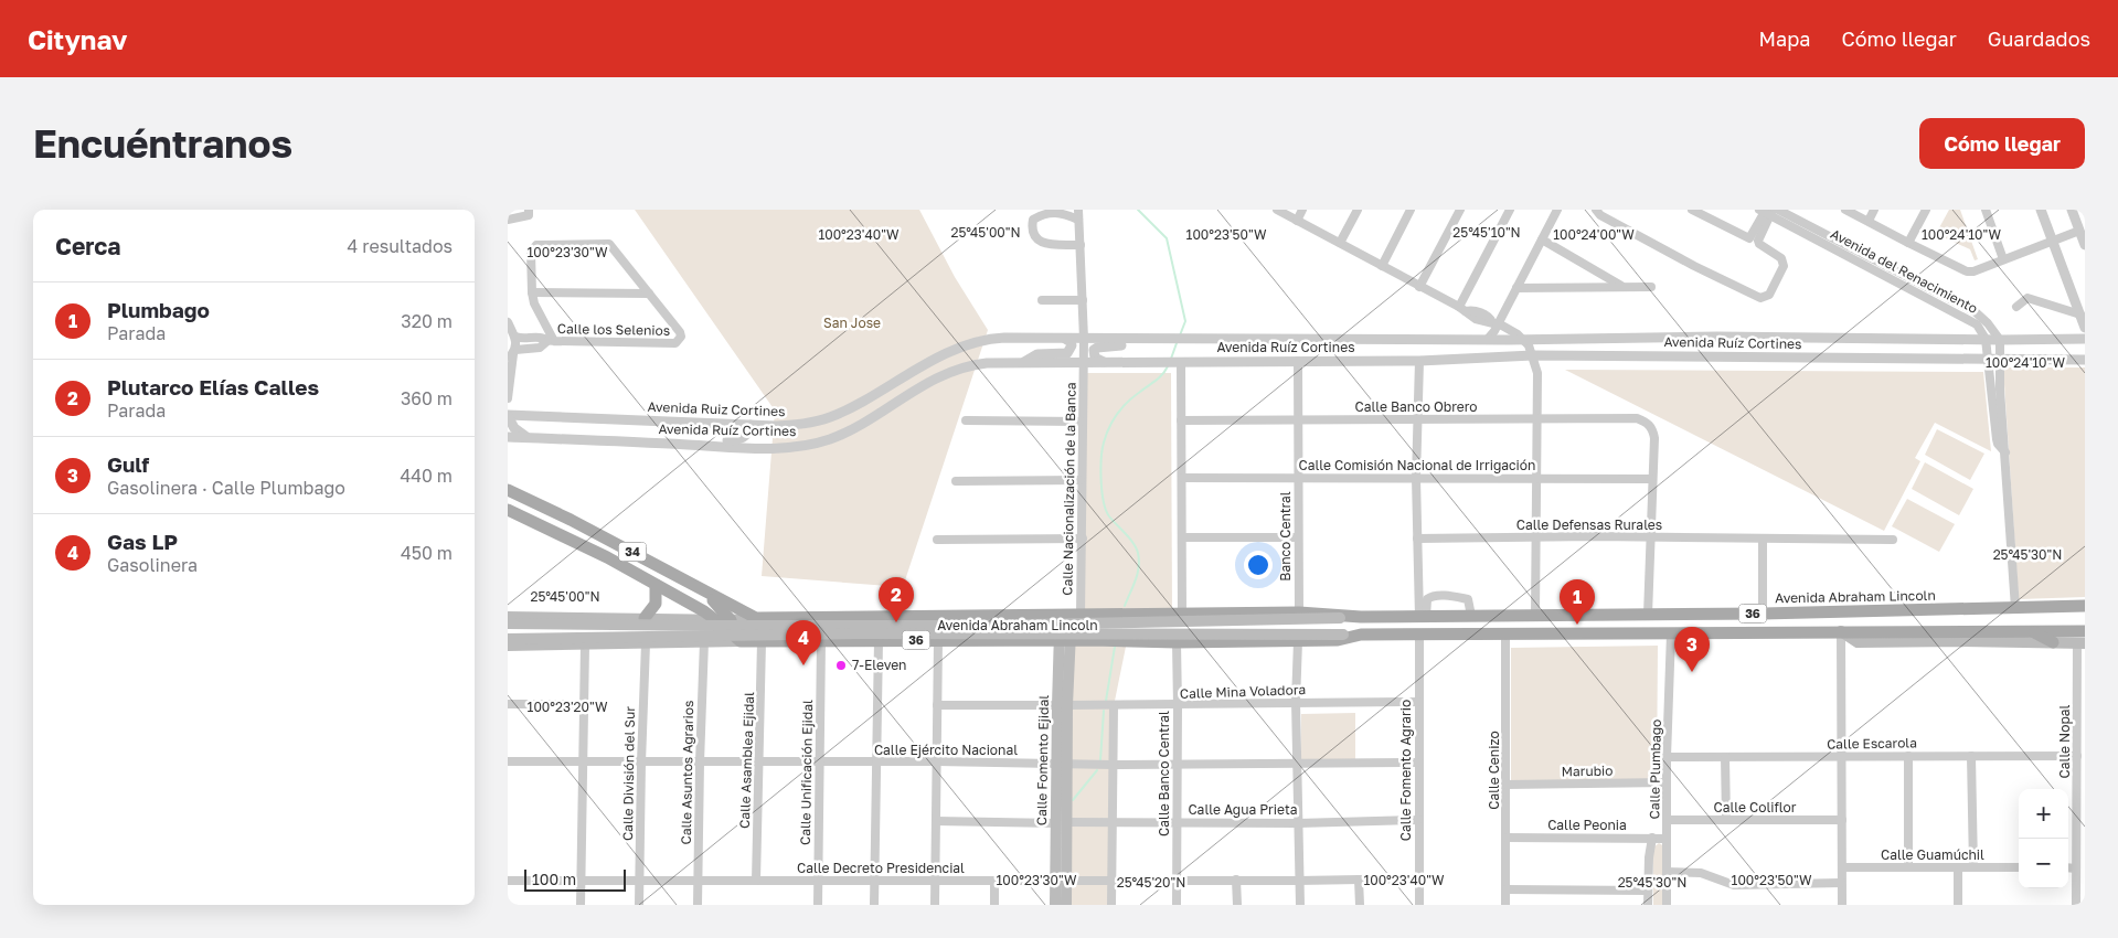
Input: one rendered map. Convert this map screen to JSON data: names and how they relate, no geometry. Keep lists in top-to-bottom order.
{
  "streets": {
    "main road": [
      "34",
      "Avenida Abraham Lincoln",
      "36",
      "Calle Fomento Ejidal"
    ],
    "street": [
      "Avenida del Renacimiento",
      "Calle los Selenios",
      "Avenida Ruíz Cortines",
      "Calle Banco Obrero",
      "Avenida Ruiz Cortines",
      "Calle Comisión Nacional de Irrigación",
      "Calle Nacionalización de la Banca",
      "Calle Defensas Rurales",
      "Banco Central",
      "Calle Mina Voladora",
      "Calle Nopal",
      "Calle Escarola",
      "Calle Ejército Nacional",
      "Calle Asamblea Ejidal",
      "Calle Plumbago",
      "Calle Fomento Agrario",
      "Calle Cenizo",
      "Marubio",
      "Calle Asuntos Agrarios",
      "Calle Unificación Ejidal",
      "Calle División del Sur",
      "Calle Banco Central",
      "Calle Coliflor",
      "Calle Agua Prieta",
      "Calle Peonia",
      "Calle Guamúchil",
      "Calle Decreto Presidencial"
    ]
  },
  "crossings": [
    ["Avenida del Renacimiento", "Avenida Ruíz Cortines"],
    ["Avenida Ruíz Cortines", "Avenida Ruiz Cortines"],
    ["Avenida Ruíz Cortines", "Calle Nacionalización de la Banca"],
    ["Avenida Ruíz Cortines", "Banco Central"],
    ["Calle Banco Obrero", "Calle Comisión Nacional de Irrigación"],
    ["Calle Banco Obrero", "Banco Central"],
    ["Calle Comisión Nacional de Irrigación", "Banco Central"],
    ["Calle Nacionalización de la Banca", "Avenida Abraham Lincoln"],
    ["Calle Nacionalización de la Banca", "Calle Fomento Ejidal"],
    ["Banco Central", "Avenida Abraham Lincoln"],
    ["34", "Avenida Abraham Lincoln"],
    ["Avenida Abraham Lincoln", "36"],
    ["Avenida Abraham Lincoln", "Calle Asamblea Ejidal"],
    ["Avenida Abraham Lincoln", "Calle Fomento Ejidal"],
    ["Avenida Abraham Lincoln", "Calle Asuntos Agrarios"],
    ["Avenida Abraham Lincoln", "Calle Unificación Ejidal"],
    ["Avenida Abraham Lincoln", "Calle División del Sur"],
    ["Avenida Abraham Lincoln", "Calle Banco Central"],
    ["36", "Calle Plumbago"],
    ["36", "Calle Fomento Agrario"],
    ["36", "Calle Cenizo"],
    ["Calle Mina Voladora", "Calle Fomento Ejidal"],
    ["Calle Mina Voladora", "Calle Fomento Agrario"],
    ["Calle Mina Voladora", "Calle Banco Central"],
    ["Calle Nopal", "Calle Escarola"],
    ["Calle Escarola", "Calle Plumbago"],
    ["Calle Ejército Nacional", "Calle Asamblea Ejidal"],
    ["Calle Ejército Nacional", "Calle Fomento Ejidal"],
    ["Calle Ejército Nacional", "Calle Fomento Agrario"],
    ["Calle Ejército Nacional", "Calle Asuntos Agrarios"],
    ["Calle Ejército Nacional", "Calle Unificación Ejidal"],
    ["Calle Ejército Nacional", "Calle División del Sur"],
    ["Calle Ejército Nacional", "Calle Banco Central"],
    ["Calle Asamblea Ejidal", "Calle Decreto Presidencial"],
    ["Calle Fomento Ejidal", "Calle Agua Prieta"],
    ["Calle Fomento Ejidal", "Calle Decreto Presidencial"],
    ["Calle Plumbago", "Marubio"],
    ["Calle Plumbago", "Calle Coliflor"],
    ["Calle Plumbago", "Calle Peonia"],
    ["Calle Fomento Agrario", "Calle Agua Prieta"],
    ["Calle Fomento Agrario", "Calle Decreto Presidencial"],
    ["Calle Cenizo", "Marubio"],
    ["Calle Cenizo", "Calle Peonia"],
    ["Calle Asuntos Agrarios", "Calle Decreto Presidencial"],
    ["Calle Unificación Ejidal", "Calle Decreto Presidencial"],
    ["Calle División del Sur", "Calle Decreto Presidencial"],
    ["Calle Banco Central", "Calle Agua Prieta"],
    ["Calle Banco Central", "Calle Decreto Presidencial"]
  ],
  "parks": ["San Jose"],
  "places": ["7-Eleven"],
  "scale_bar": "100 m",
  "page": {
    "header": "Citynav",
    "nav": ["Mapa", "Cómo llegar", "Guardados"],
    "buttons": "Cómo llegar",
    "title": "Encuéntranos",
    "heading": ["Cerca", "4 resultados"],
    "list": [
      {
        "mark": "1",
        "name": "Plumbago",
        "note": "Parada",
        "value": "320 m"
      },
      {
        "mark": "2",
        "name": "Plutarco Elías Calles",
        "note": "Parada",
        "value": "360 m"
      },
      {
        "mark": "3",
        "name": "Gulf",
        "note": "Gasolinera · Calle Plumbago",
        "value": "440 m"
      },
      {
        "mark": "4",
        "name": "Gas LP",
        "note": "Gasolinera",
        "value": "450 m"
      }
    ],
    "pins": [
      "2",
      "1",
      "4",
      "3"
    ],
    "map_buttons": ["+", "−"],
    "scale": "100 m"
  },
  "coordinates": [
    "25°45'00\"N",
    "25°45'10\"N",
    "100°23'40\"W",
    "100°23'50\"W",
    "100°24'00\"W",
    "100°24'10\"W",
    "100°23'30\"W",
    "25°45'30\"N",
    "100°23'20\"W",
    "25°45'20\"N"
  ]
}
